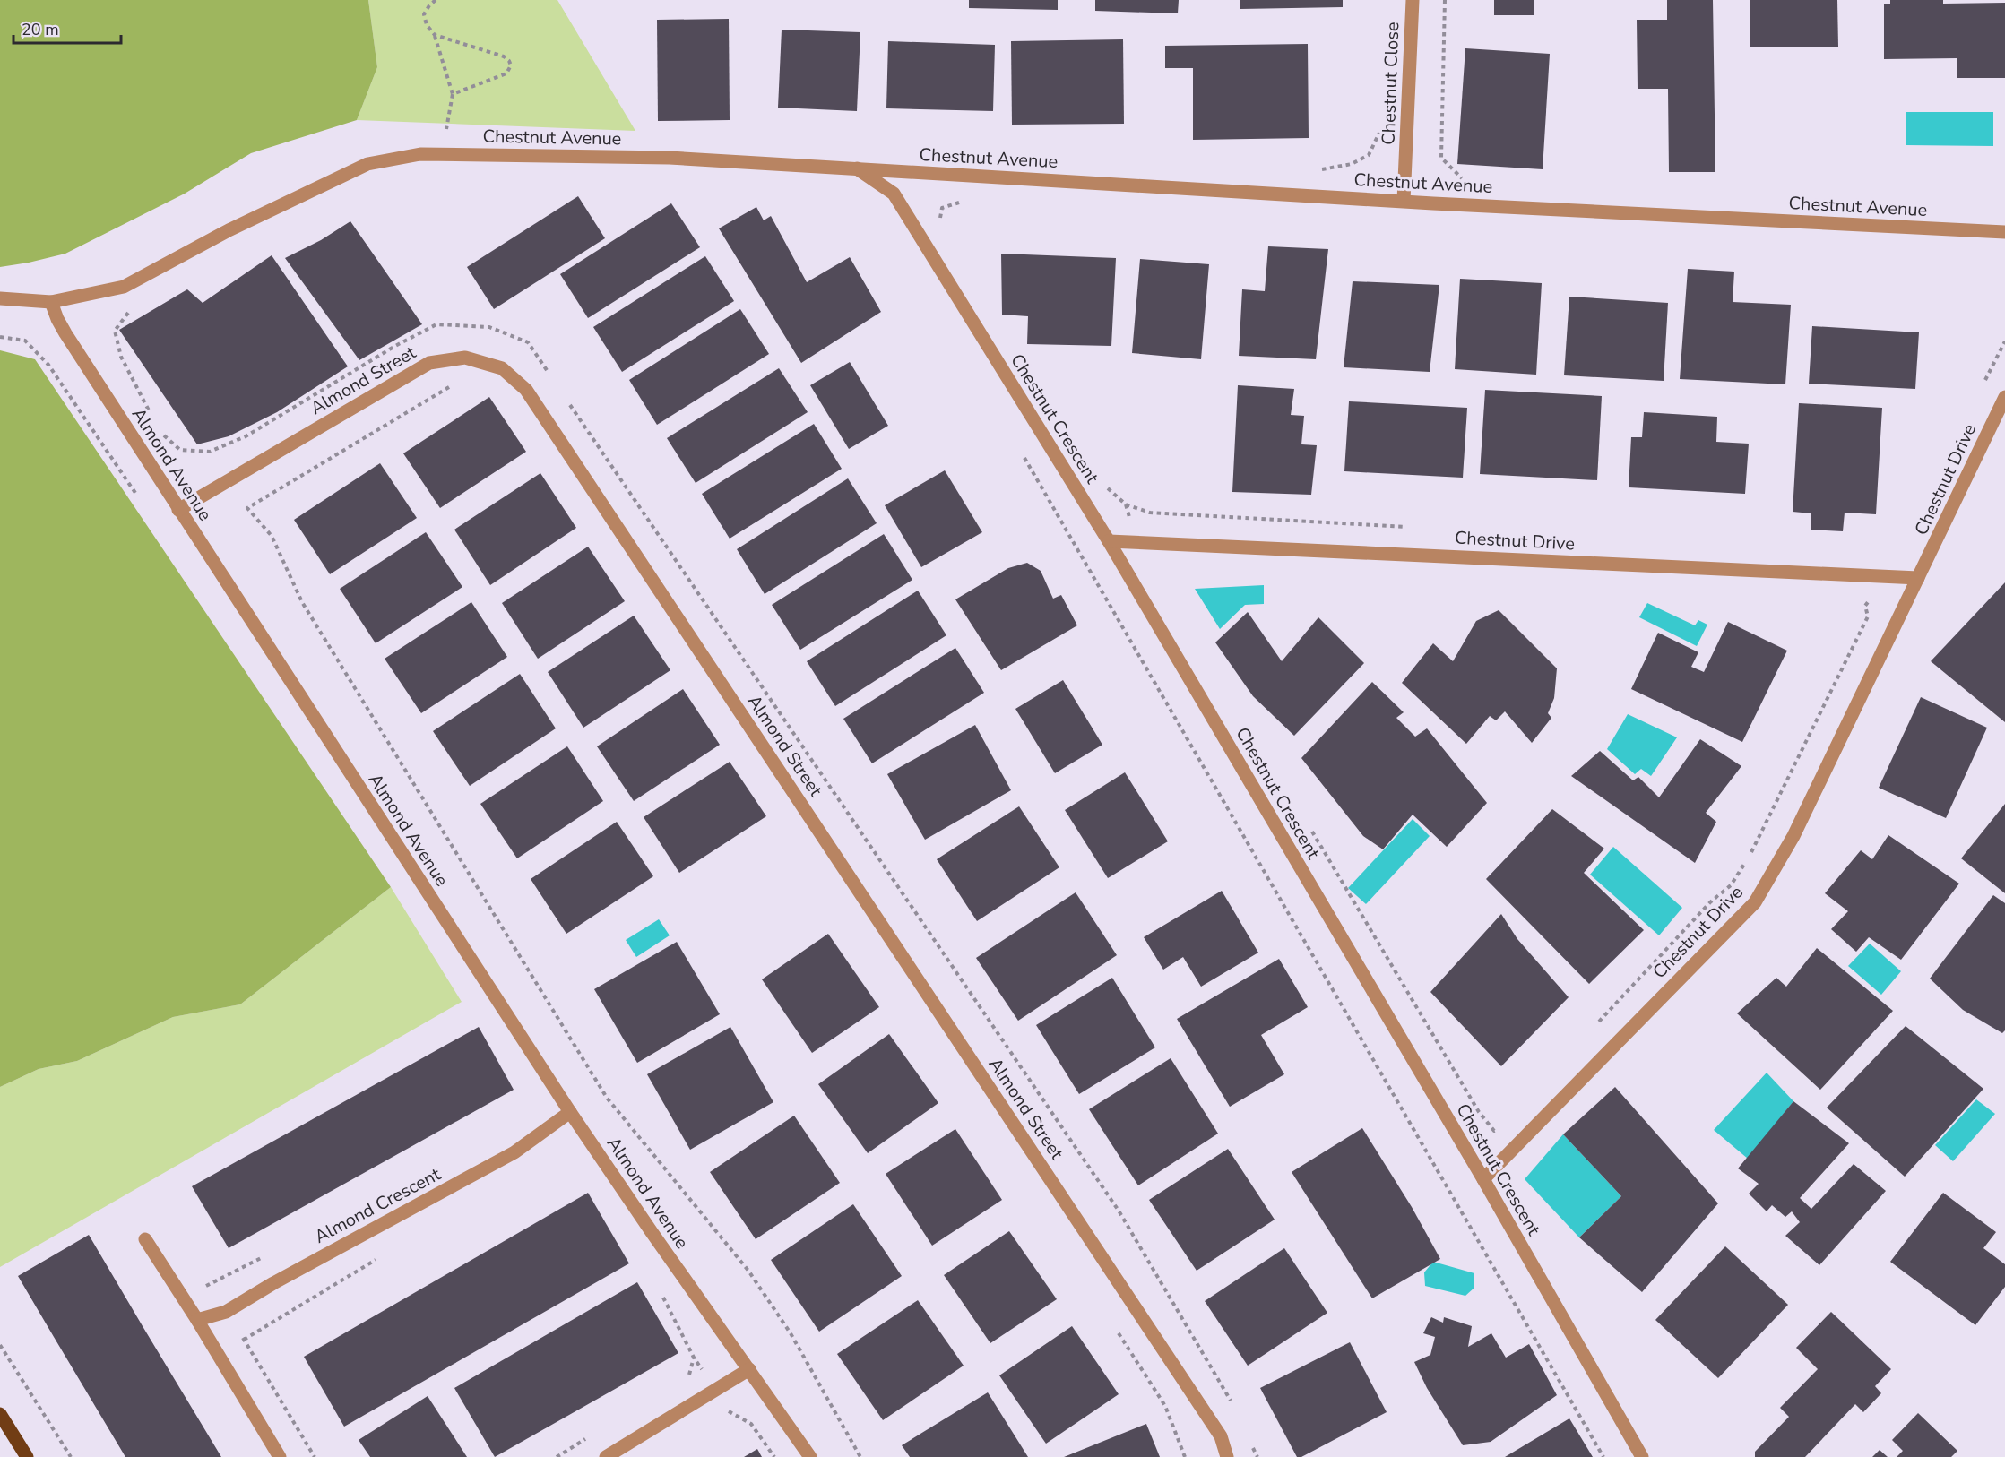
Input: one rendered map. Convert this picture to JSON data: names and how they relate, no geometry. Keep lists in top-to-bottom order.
{
  "streets": {
    "street": [
      "Chestnut Close",
      "Chestnut Avenue",
      "Almond Street",
      "Chestnut Crescent",
      "Almond Avenue",
      "Chestnut Drive",
      "Almond Crescent"
    ]
  },
  "crossings": [
    ["Chestnut Close", "Chestnut Avenue"],
    ["Chestnut Avenue", "Chestnut Crescent"],
    ["Chestnut Avenue", "Almond Avenue"],
    ["Almond Street", "Almond Avenue"],
    ["Chestnut Crescent", "Chestnut Drive"],
    ["Almond Avenue", "Almond Crescent"]
  ],
  "scale_bar": "20 m"
}
